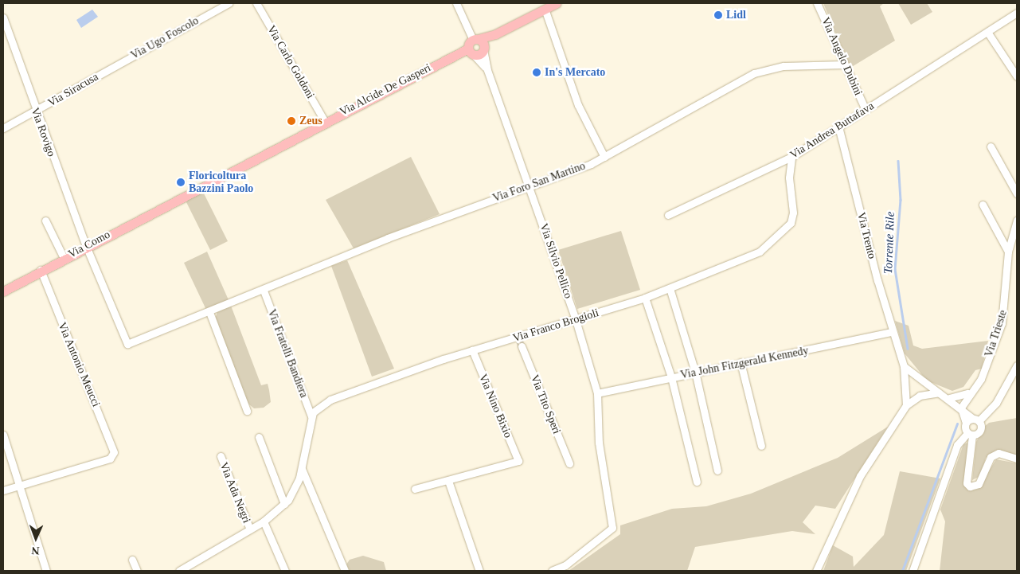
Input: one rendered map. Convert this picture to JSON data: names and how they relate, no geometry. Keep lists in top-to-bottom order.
{
  "streets": {
    "main road": ["Via Alcide De Gasperi", "Via Como"],
    "street": [
      "Via Ugo Foscolo",
      "Via Angelo Dubini",
      "Via Carlo Goldoni",
      "Via Siracusa",
      "Via Andrea Buttafava",
      "Via Rovigo",
      "Via Foro San Martino",
      "Via Trento",
      "Via Silvio Pellico",
      "Via Franco Brogioli",
      "Via Trieste",
      "Via Fratelli Bandiera",
      "Via John Fitzgerald Kennedy",
      "Via Antonio Meucci",
      "Via Tito Speri",
      "Via Nino Bixio",
      "Via Ada Negri"
    ]
  },
  "crossings": [
    ["Via Ugo Foscolo", "Via Siracusa"],
    ["Via Angelo Dubini", "Via Andrea Buttafava"],
    ["Via Angelo Dubini", "Via Foro San Martino"],
    ["Via Carlo Goldoni", "Via Alcide De Gasperi"],
    ["Via Siracusa", "Via Rovigo"],
    ["Via Alcide De Gasperi", "Via Como"],
    ["Via Alcide De Gasperi", "Via Silvio Pellico"],
    ["Via Andrea Buttafava", "Via Trento"],
    ["Via Andrea Buttafava", "Via Franco Brogioli"],
    ["Via Rovigo", "Via Foro San Martino"],
    ["Via Rovigo", "Via Como"],
    ["Via Foro San Martino", "Via Silvio Pellico"],
    ["Via Foro San Martino", "Via Fratelli Bandiera"],
    ["Via Trento", "Via Trieste"],
    ["Via Trento", "Via John Fitzgerald Kennedy"],
    ["Via Como", "Via Antonio Meucci"],
    ["Via Silvio Pellico", "Via Franco Brogioli"],
    ["Via Silvio Pellico", "Via John Fitzgerald Kennedy"],
    ["Via Franco Brogioli", "Via Fratelli Bandiera"],
    ["Via Franco Brogioli", "Via Tito Speri"],
    ["Via Franco Brogioli", "Via Nino Bixio"]
  ],
  "water": ["Torrente Rile"],
  "places": [
    "Lidl",
    "In's Mercato",
    "Zeus",
    "Floricoltura Bazzini Paolo"
  ],
  "north": "bottom"
}
